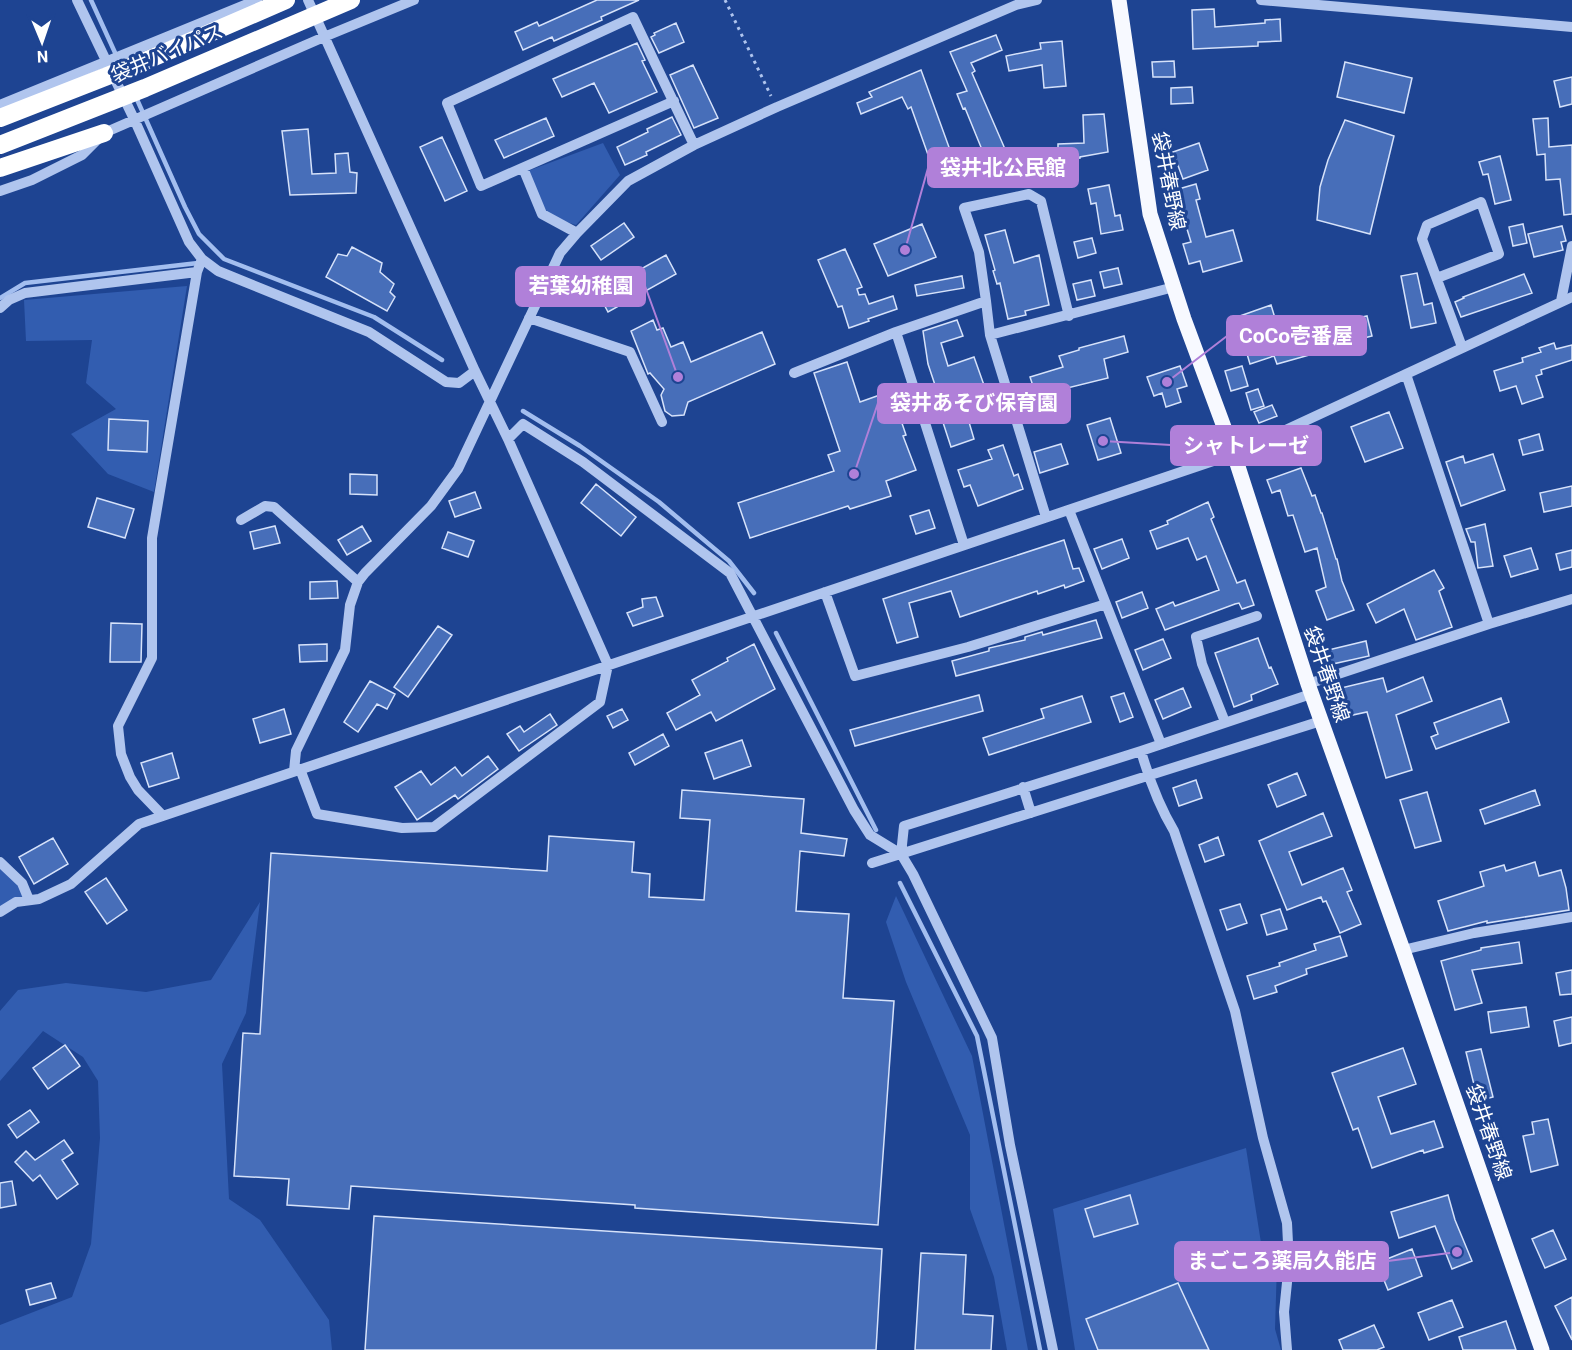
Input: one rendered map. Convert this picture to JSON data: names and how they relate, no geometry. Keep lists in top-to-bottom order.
{
  "streets": {
    "highway": ["袋井バイパス"],
    "main road": ["袋井春野線"]
  },
  "places": [
    "袋井北公民館",
    "若葉幼稚園",
    "CoCo壱番屋",
    "シャトレーゼ",
    "袋井あそび保育園",
    "まごころ薬局久能店"
  ],
  "north": "bottom"
}
